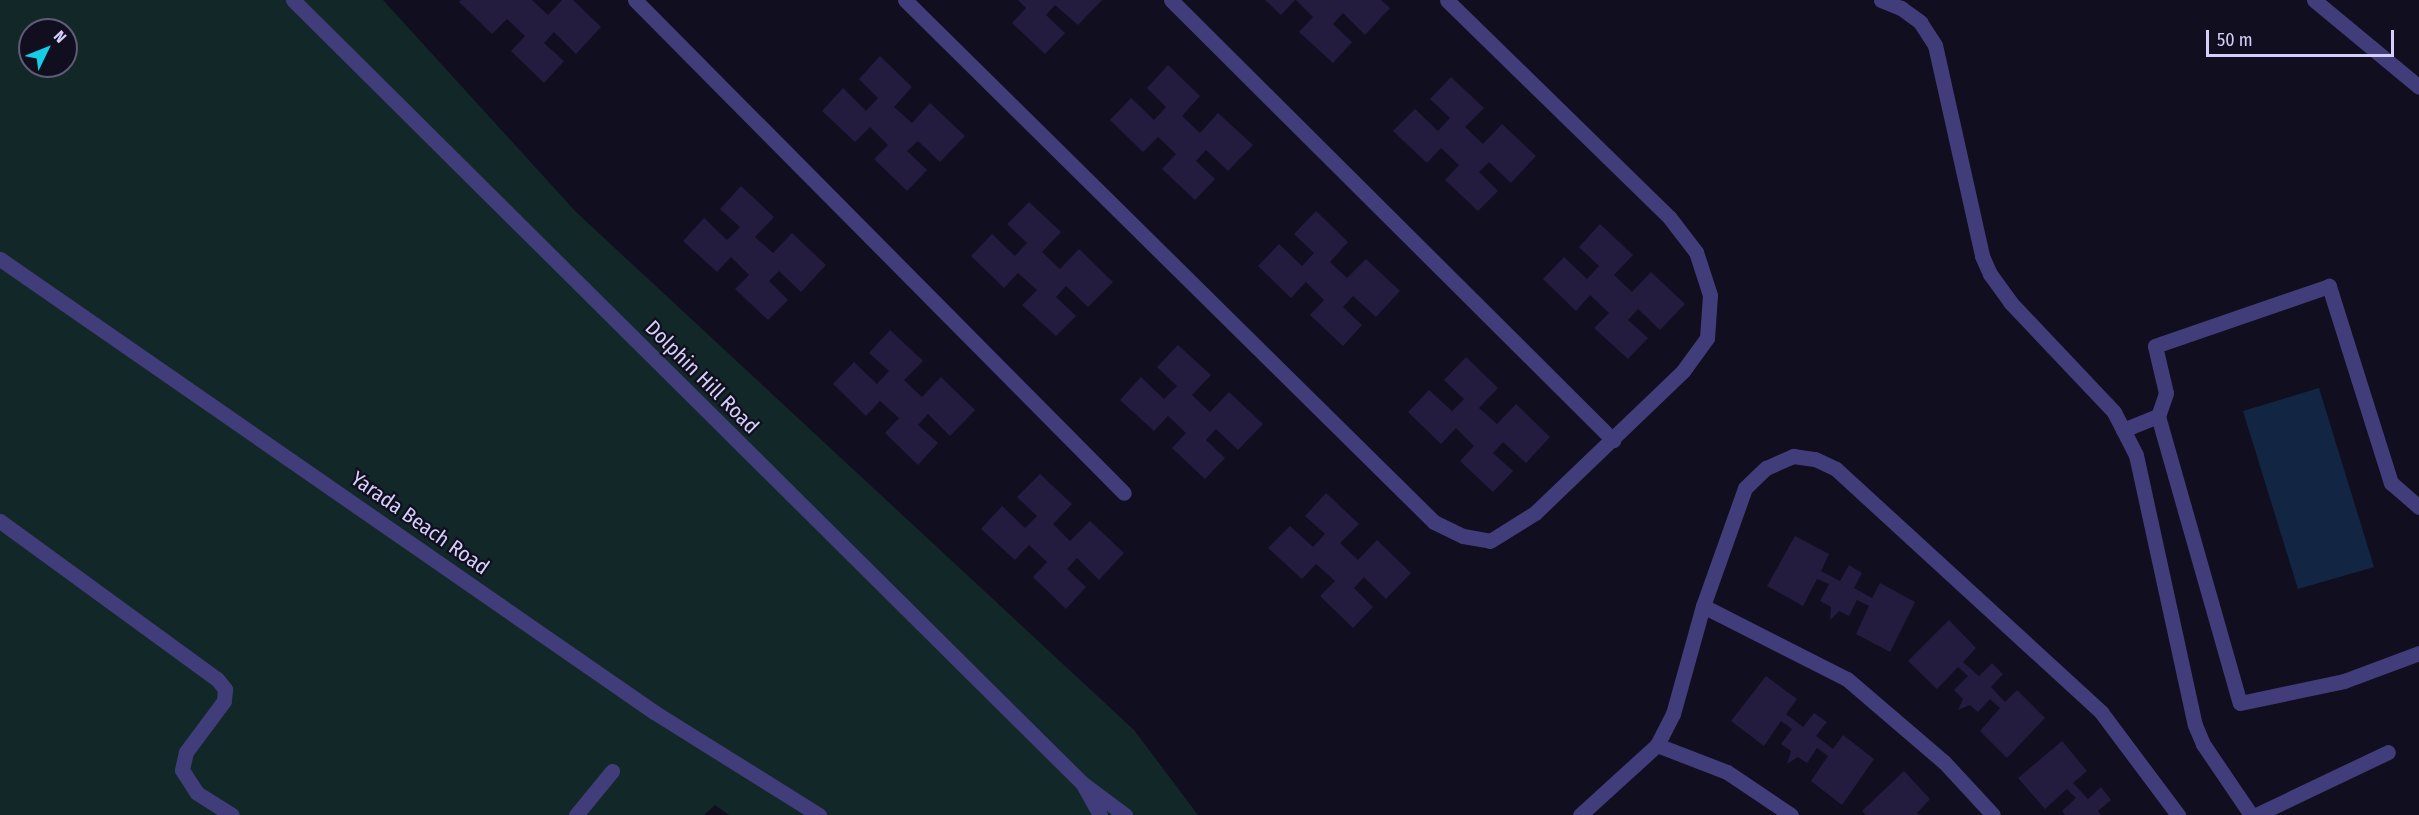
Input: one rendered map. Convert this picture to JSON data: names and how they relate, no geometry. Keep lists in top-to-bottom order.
{
  "streets": {
    "street": ["Dolphin Hill Road", "Yarada Beach Road"]
  },
  "scale_bar": "50 m",
  "north": "top right"
}
